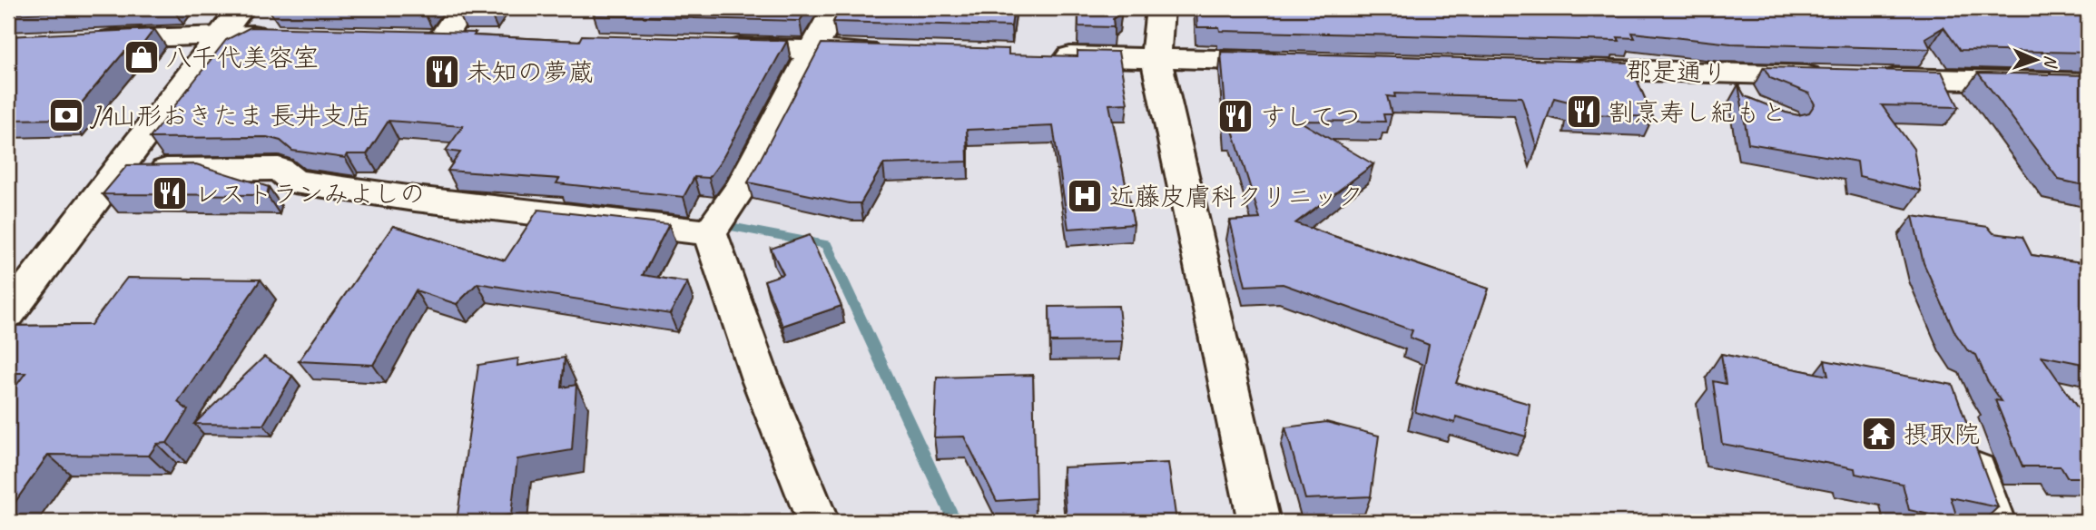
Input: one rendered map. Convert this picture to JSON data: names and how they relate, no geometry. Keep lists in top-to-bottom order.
{
  "streets": {
    "street": ["郡是通り"]
  },
  "places": {
    "shop": ["八千代美容室"],
    "restaurant": [
      "未知の夢蔵",
      "割烹寿し紀もと",
      "すしてつ",
      "レストランみよしの"
    ],
    "bank": ["JA山形おきたま 長井支店"],
    "hospital": ["近藤皮膚科クリニック"],
    "temple": ["摂取院"]
  },
  "north": "right"
}
